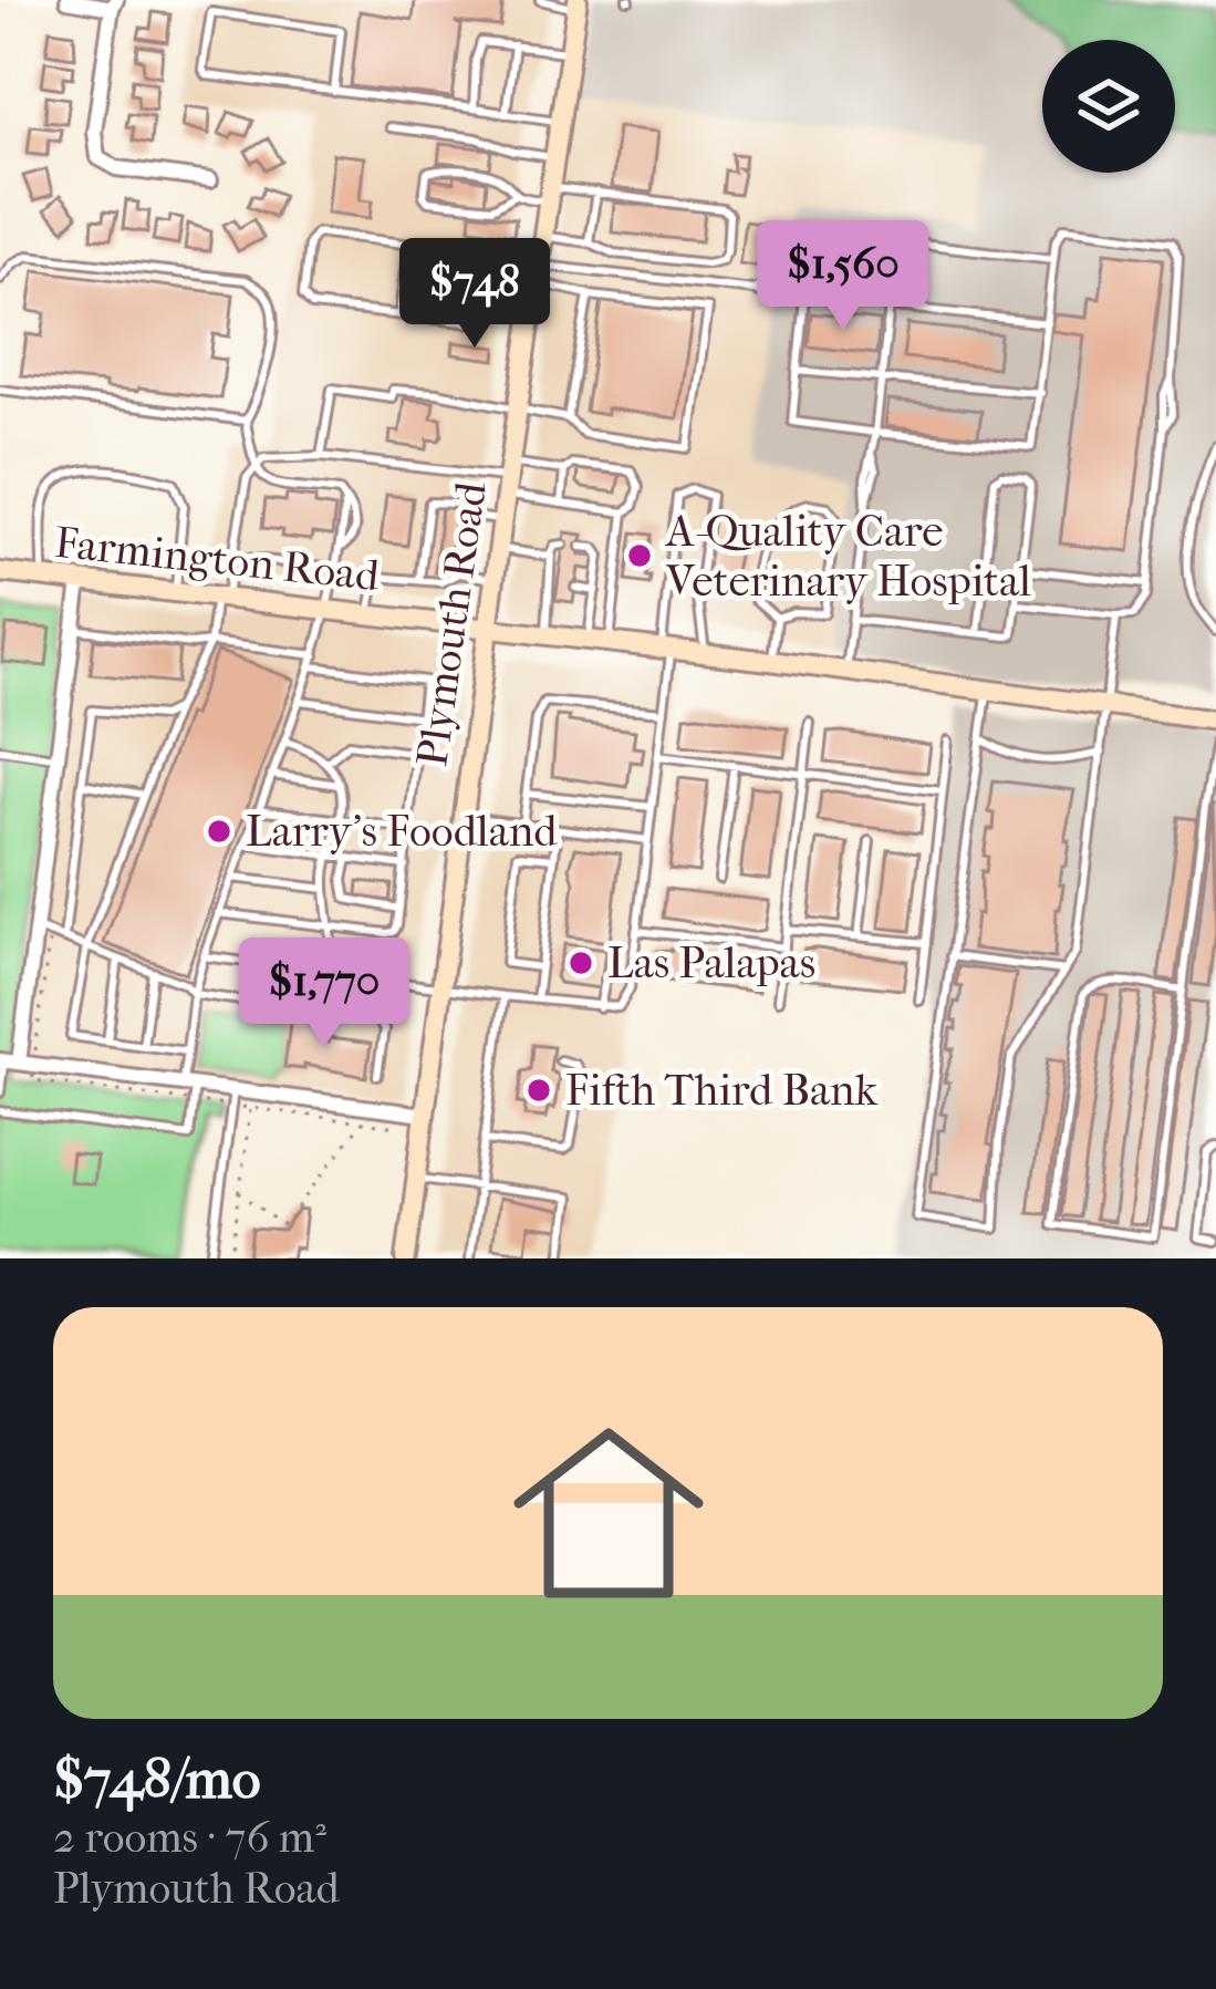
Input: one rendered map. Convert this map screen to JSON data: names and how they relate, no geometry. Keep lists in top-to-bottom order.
{
  "streets": {
    "main road": ["Farmington Road", "Plymouth Road"]
  },
  "crossings": [
    ["Farmington Road", "Plymouth Road"]
  ],
  "places": [
    "A-Quality Care Veterinary Hospital",
    "Larry's Foodland",
    "Las Palapas",
    "Fifth Third Bank"
  ],
  "page": {
    "price": ["$1,560", "$748", "$1,770"],
    "list": [
      {
        "name": "$748/mo",
        "note": "2 rooms · 76 m² · Plymouth Road"
      }
    ]
  }
}
